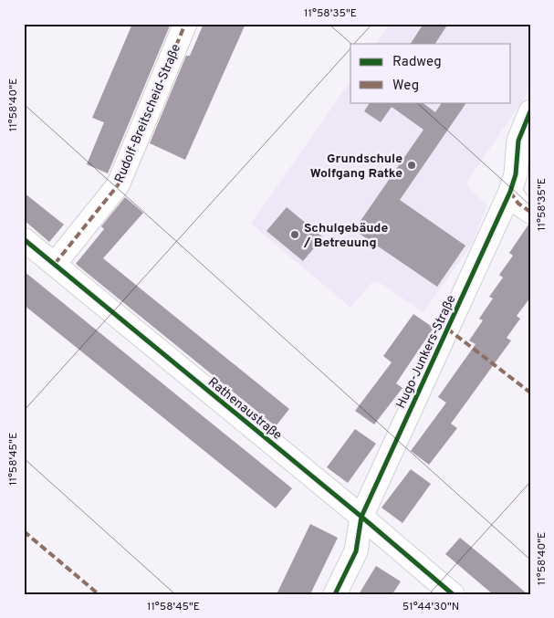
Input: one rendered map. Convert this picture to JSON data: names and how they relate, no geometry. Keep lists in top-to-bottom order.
{
  "streets": {
    "street": ["Rudolf-Breitscheid-Straße", "Hugo-Junkers-Straße", "Rathenaustraße"]
  },
  "crossings": [
    ["Rudolf-Breitscheid-Straße", "Rathenaustraße"],
    ["Hugo-Junkers-Straße", "Rathenaustraße"]
  ],
  "places": ["Grundschule Wolfgang Ratke", "Schulgebäude / Betreuung"],
  "legend": ["Radweg", "Weg"],
  "coordinates": [
    "11°58'35\"E",
    "11°58'40\"E",
    "11°58'45\"E",
    "51°44'30\"N"
  ]
}
